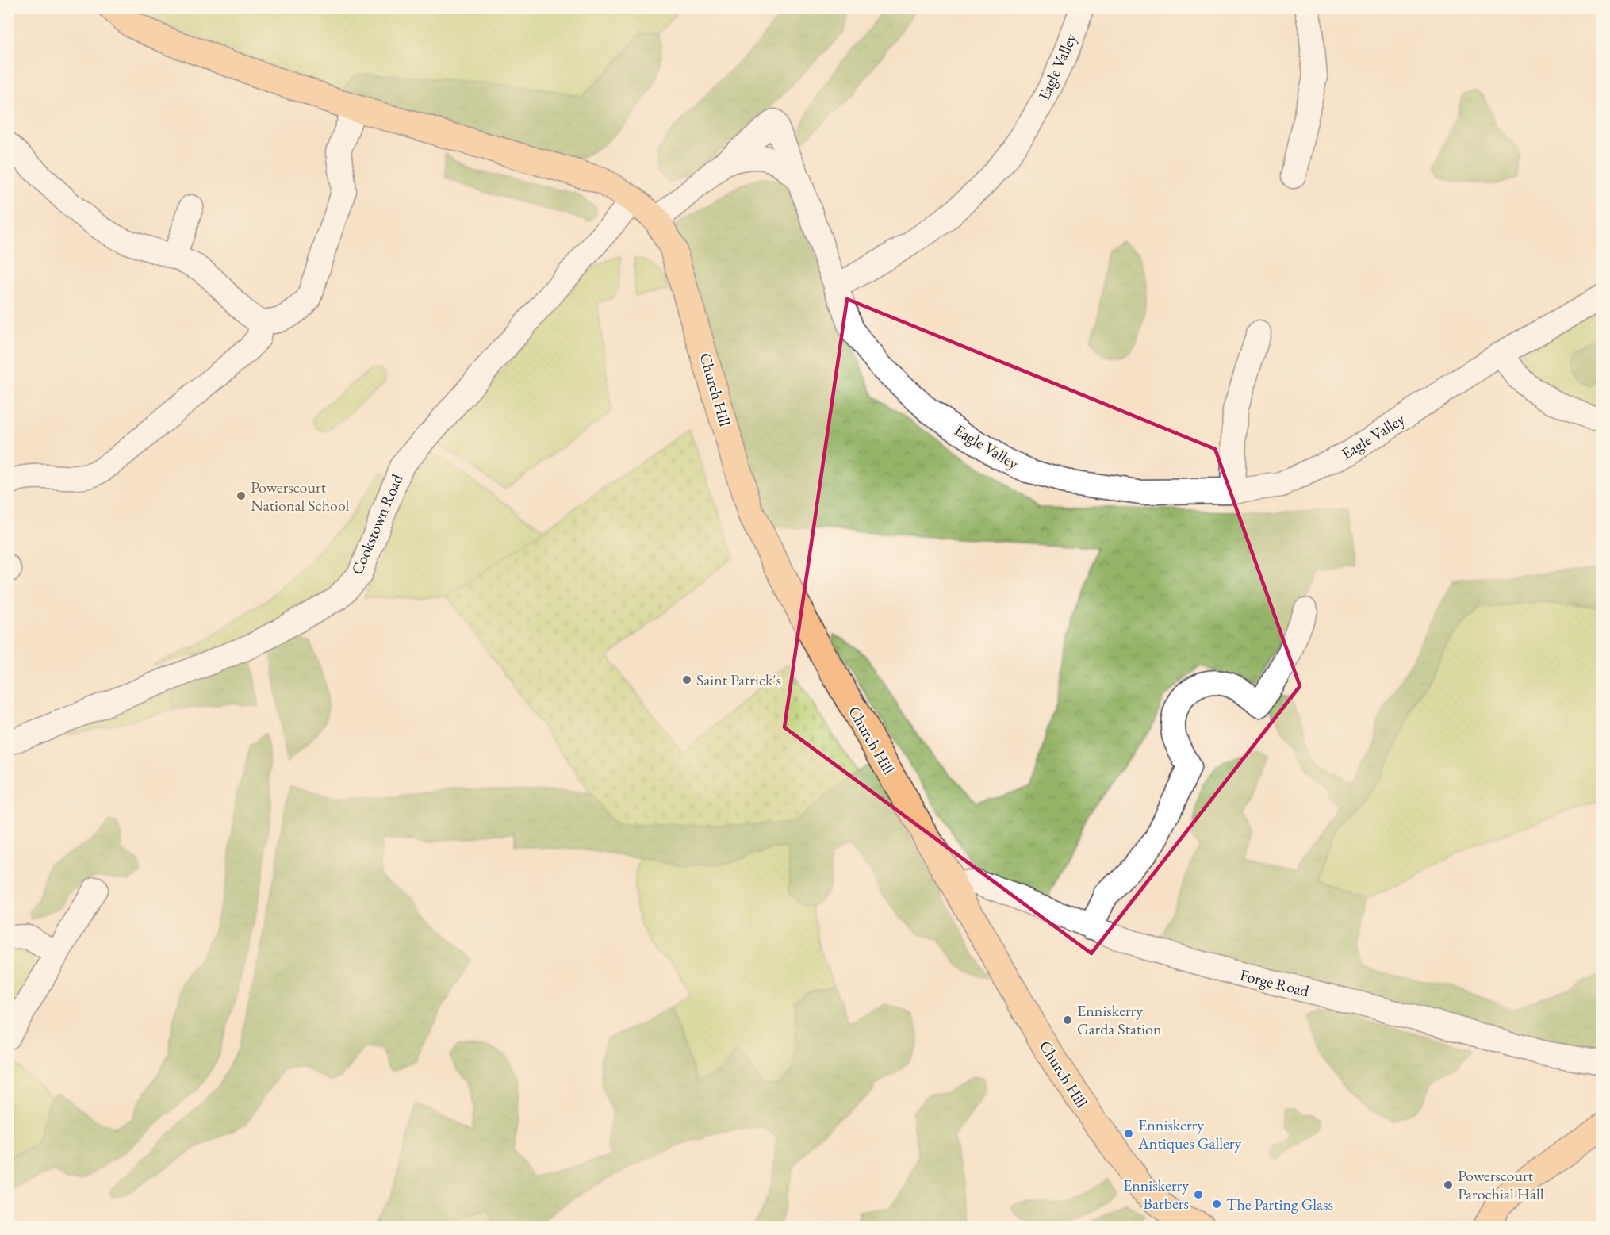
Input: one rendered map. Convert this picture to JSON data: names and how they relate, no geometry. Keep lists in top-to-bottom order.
{
  "streets": {
    "main road": ["Church Hill"],
    "street": ["Eagle Valley", "Cookstown Road", "Forge Road"]
  },
  "crossings": [
    ["Church Hill", "Cookstown Road"],
    ["Church Hill", "Forge Road"]
  ],
  "places": [
    "Powerscourt National School",
    "Saint Patrick's",
    "Enniskerry Garda Station",
    "Enniskerry Antiques Gallery",
    "Powerscourt Parochial Hall",
    "Enniskerry Barbers",
    "The Parting Glass"
  ]
}
